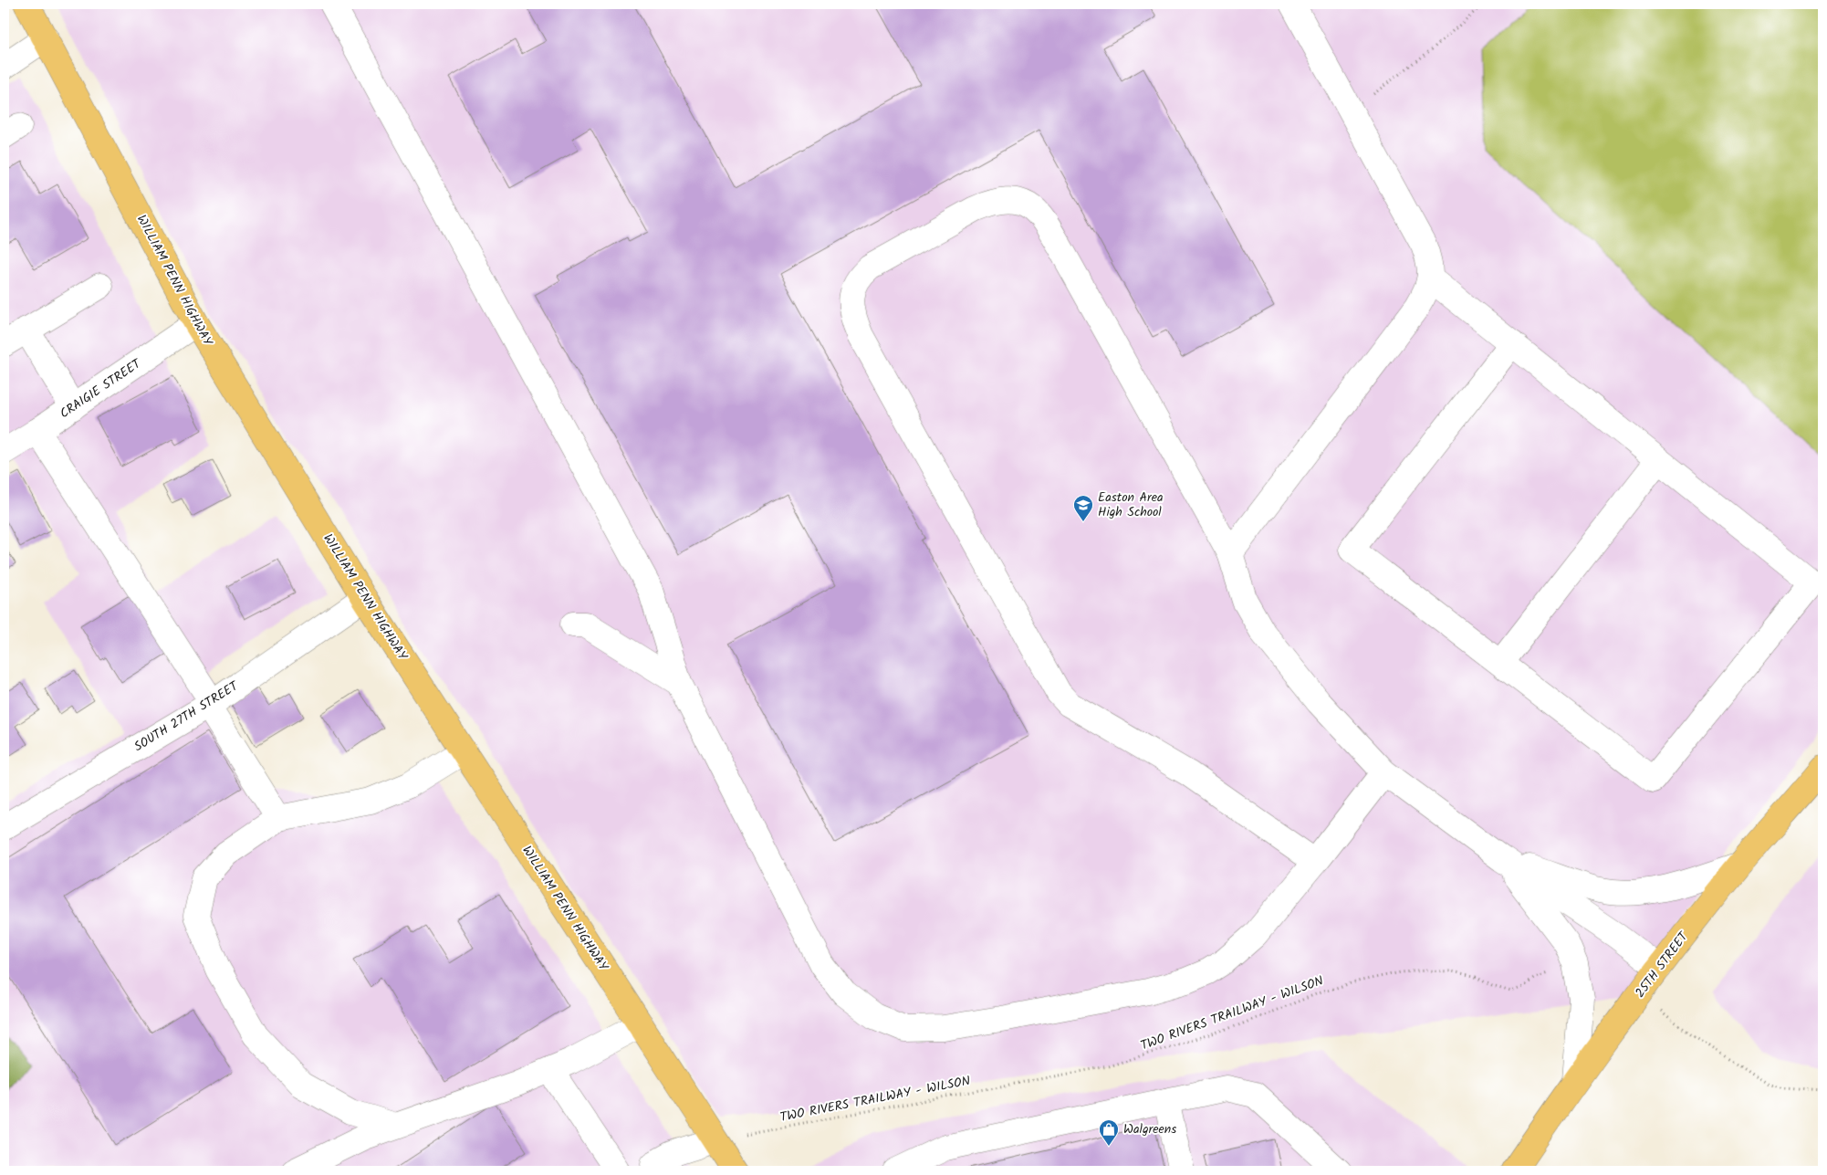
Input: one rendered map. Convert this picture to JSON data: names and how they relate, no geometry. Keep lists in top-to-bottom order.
{
  "streets": {
    "main road": ["WILLIAM PENN HIGHWAY", "25TH STREET"],
    "street": ["CRAIGIE STREET", "SOUTH 27TH STREET"],
    "path": ["TWO RIVERS TRAILWAY - WILSON"]
  },
  "crossings": [
    ["WILLIAM PENN HIGHWAY", "CRAIGIE STREET"],
    ["WILLIAM PENN HIGHWAY", "SOUTH 27TH STREET"],
    ["WILLIAM PENN HIGHWAY", "TWO RIVERS TRAILWAY - WILSON"]
  ],
  "places": {
    "school or university": ["Easton Area High School"],
    "shop": ["Walgreens"]
  }
}
